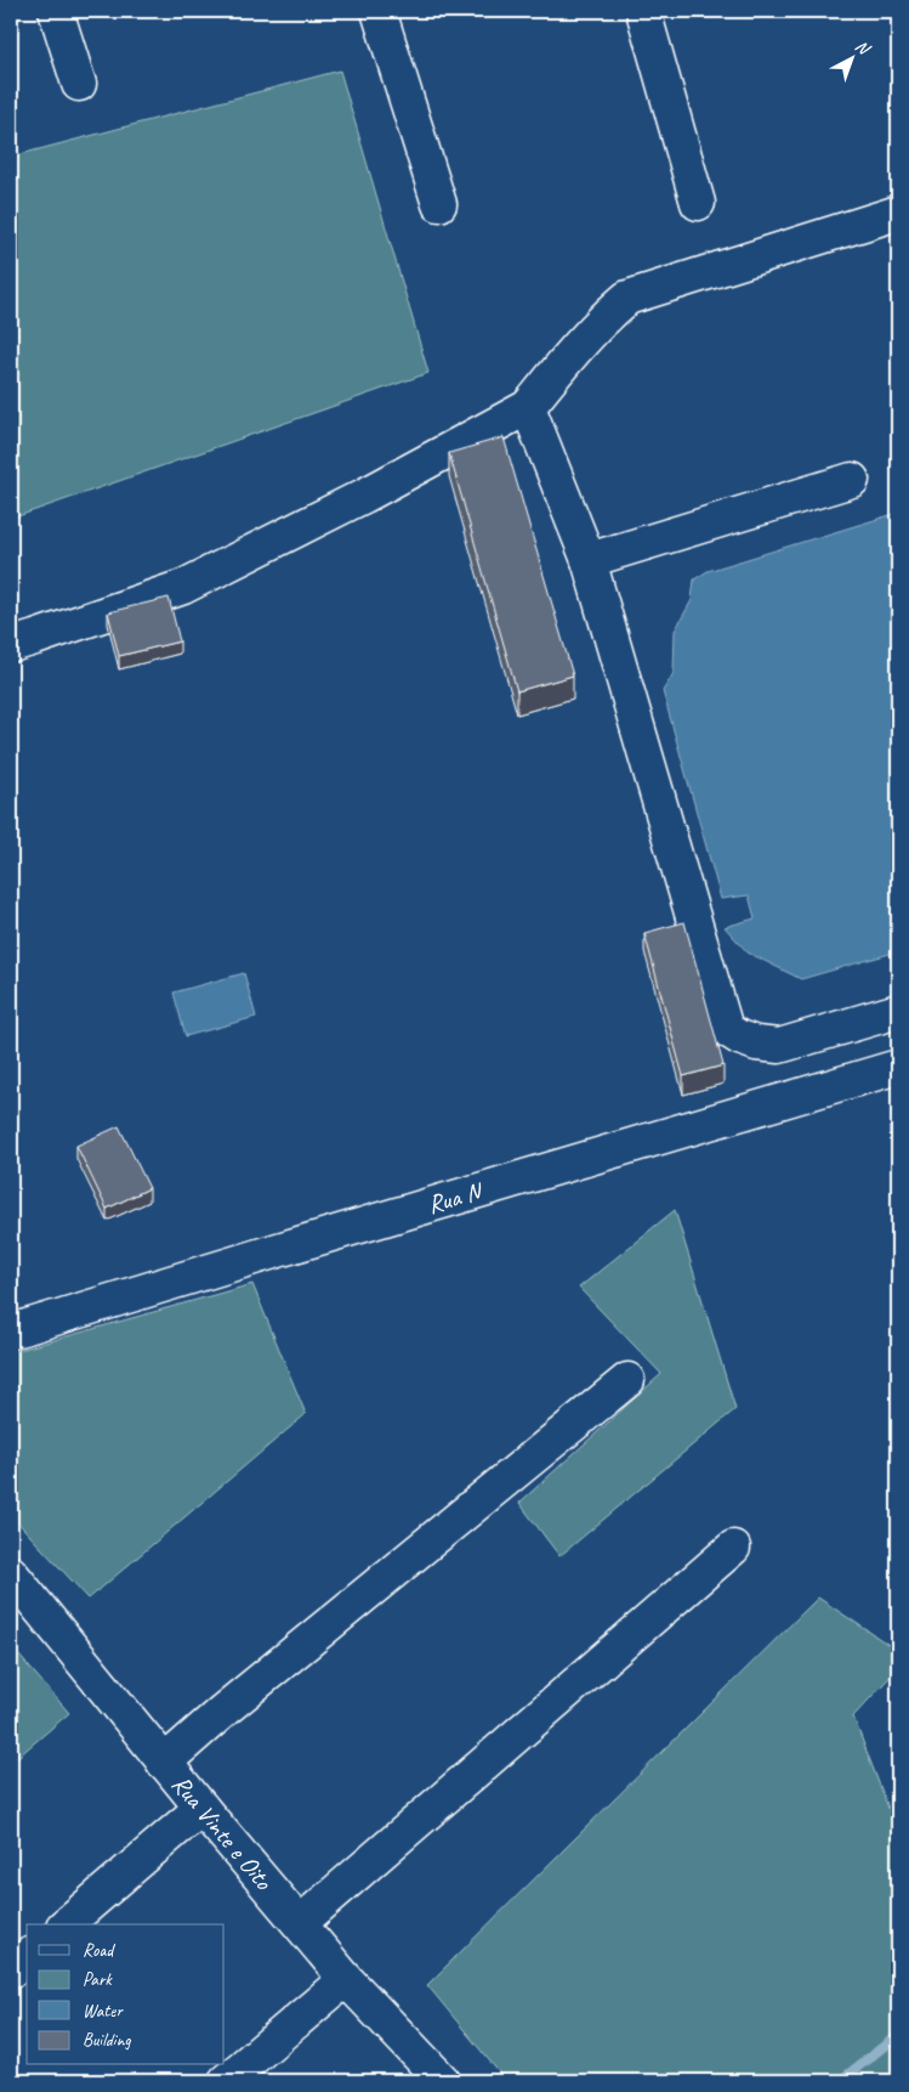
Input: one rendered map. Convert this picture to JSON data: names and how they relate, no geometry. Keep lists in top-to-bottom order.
{
  "streets": {
    "street": ["Rua N", "Rua Vinte e Oito"]
  },
  "legend": [
    "Road",
    "Park",
    "Water",
    "Building"
  ],
  "north": "top right"
}
